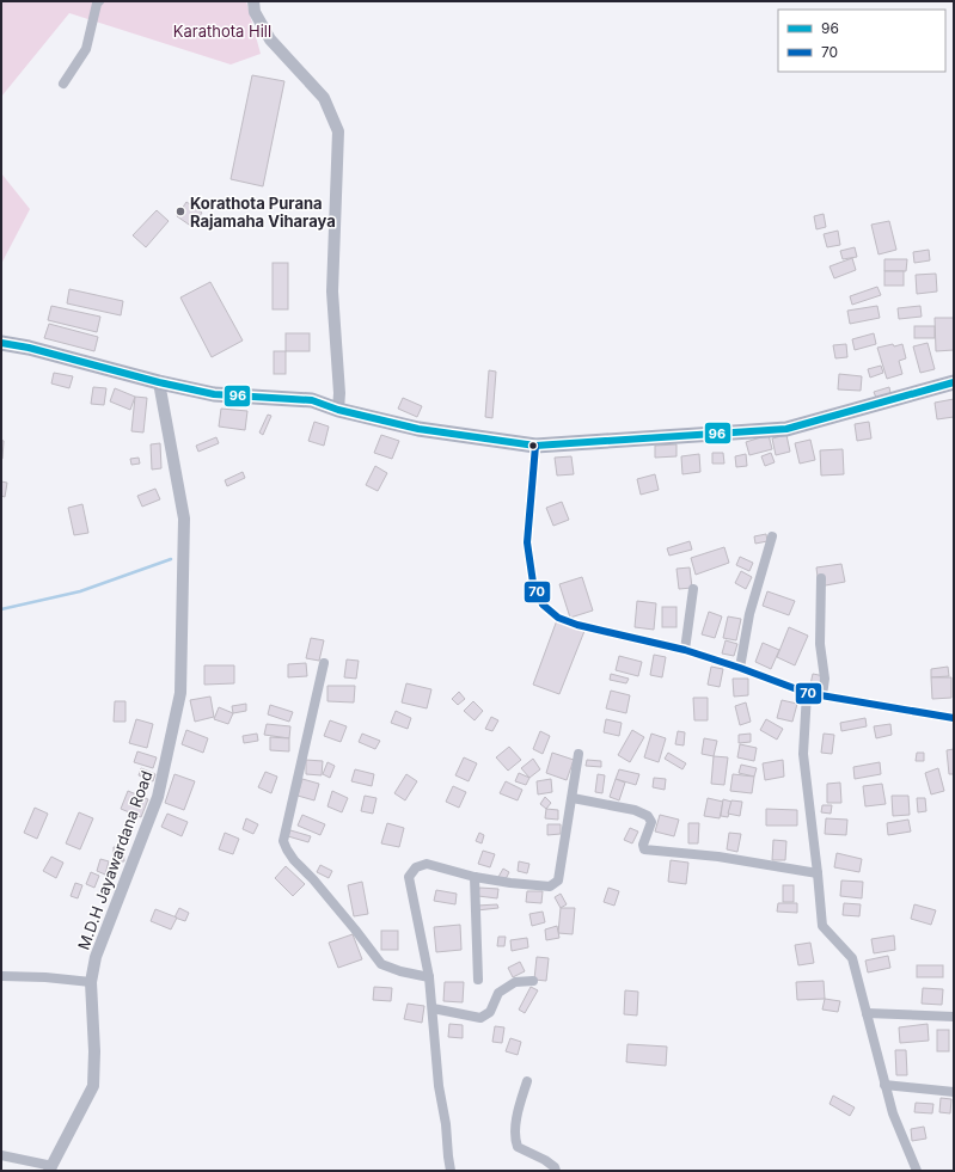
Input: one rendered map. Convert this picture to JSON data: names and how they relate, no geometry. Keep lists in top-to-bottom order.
{
  "streets": {
    "street": ["M.D.H Jayawardana Road"]
  },
  "parks": ["Karathota Hill"],
  "places": ["Korathota Purana Rajamaha Viharaya"],
  "lines": ["transit line 96", "transit line 70"],
  "legend": ["96", "70"]
}
